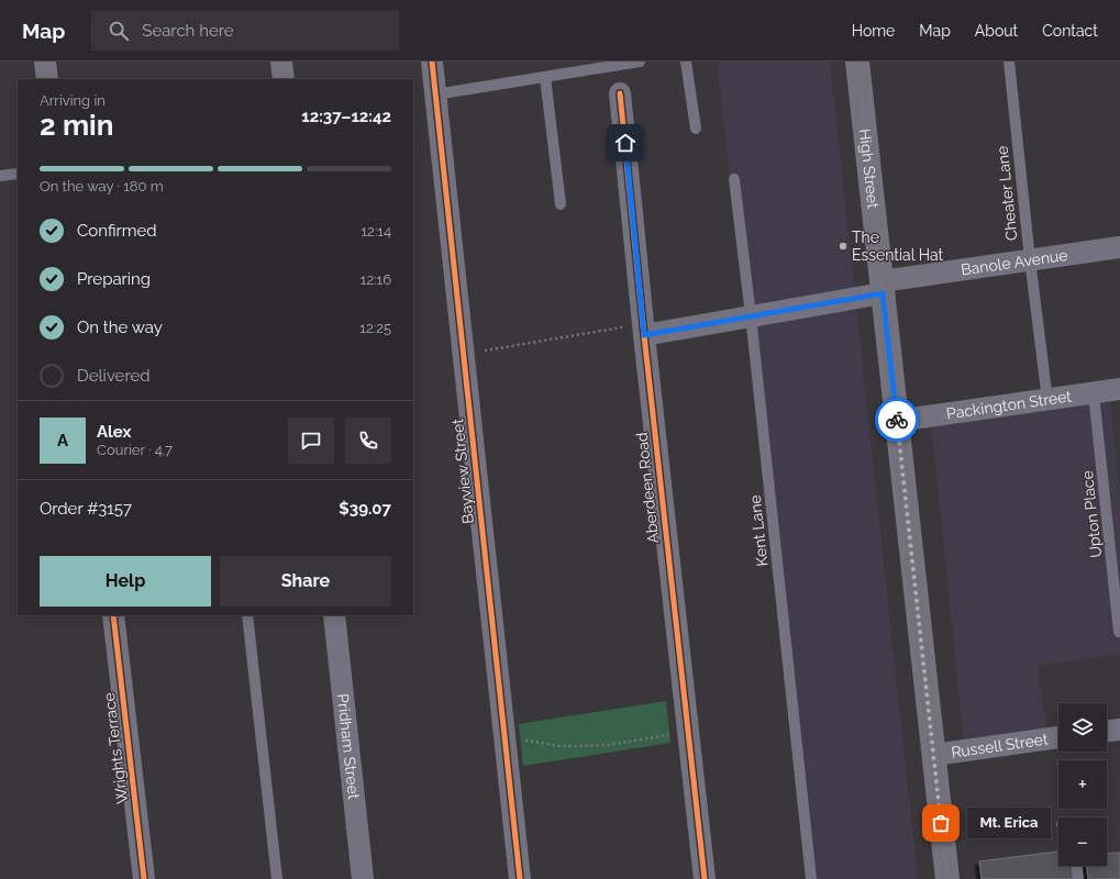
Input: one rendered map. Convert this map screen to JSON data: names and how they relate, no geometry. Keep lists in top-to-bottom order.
{
  "streets": {
    "main road": ["High Street"],
    "street": [
      "Banole Avenue",
      "Packington Street",
      "Bayview Street",
      "Aberdeen Road",
      "Russell Street",
      "Pridham Street",
      "Wrights Terrace"
    ],
    "lane": ["Cheater Lane", "Upton Place", "Kent Lane"]
  },
  "crossings": [
    ["High Street", "Banole Avenue"],
    ["High Street", "Packington Street"],
    ["High Street", "Russell Street"],
    ["Cheater Lane", "Banole Avenue"],
    ["Cheater Lane", "Packington Street"],
    ["Banole Avenue", "Aberdeen Road"],
    ["Banole Avenue", "Kent Lane"],
    ["Packington Street", "Upton Place"]
  ],
  "places": ["The Essential Hat", "Mt. Erica"],
  "page": {
    "header": "Map",
    "search": "Search here",
    "nav": [
      "Home",
      "Map",
      "About",
      "Contact"
    ],
    "heading": ["2 min", "Arriving in", "12:37–12:42"],
    "panel": [
      "Alex",
      "Courier · 4.7",
      "Order #3157",
      "$39.07"
    ],
    "bar": "On the way · 180 m",
    "list": [
      ["Confirmed", "12:14"],
      ["Preparing", "12:16"],
      ["On the way", "12:25"],
      "Delivered"
    ],
    "round": "A",
    "buttons": ["Help", "Share"],
    "map_buttons": ["+", "−"],
    "bubble": "Mt. Erica"
  }
}
